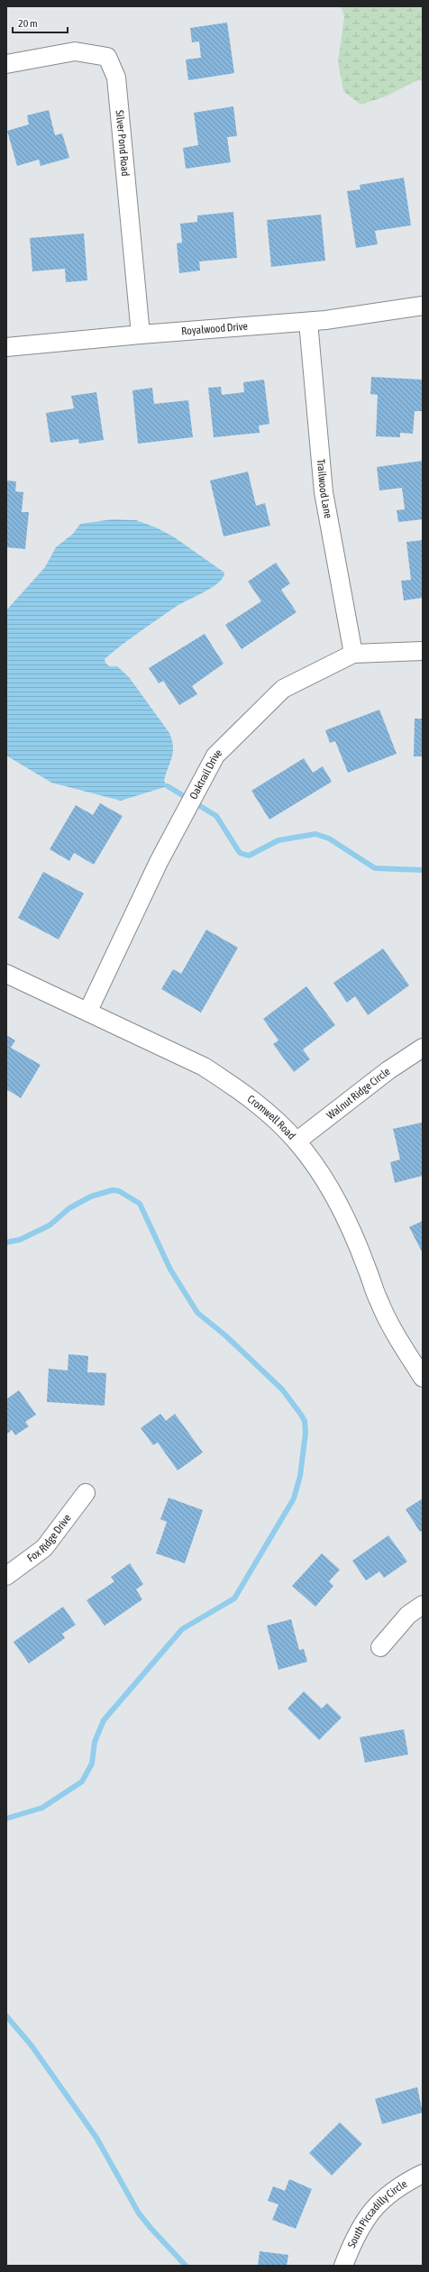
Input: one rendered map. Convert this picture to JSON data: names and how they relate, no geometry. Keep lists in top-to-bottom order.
{
  "streets": {
    "street": [
      "Silver Pond Road",
      "Royalwood Drive",
      "Trailwood Lane",
      "Oaktrail Drive",
      "Walnut Ridge Circle",
      "Cromwell Road",
      "Fox Ridge Drive",
      "South Piccadilly Circle"
    ]
  },
  "crossings": [
    ["Silver Pond Road", "Royalwood Drive"],
    ["Royalwood Drive", "Trailwood Lane"],
    ["Trailwood Lane", "Oaktrail Drive"],
    ["Oaktrail Drive", "Cromwell Road"],
    ["Walnut Ridge Circle", "Cromwell Road"]
  ],
  "scale_bar": "20 m"
}
